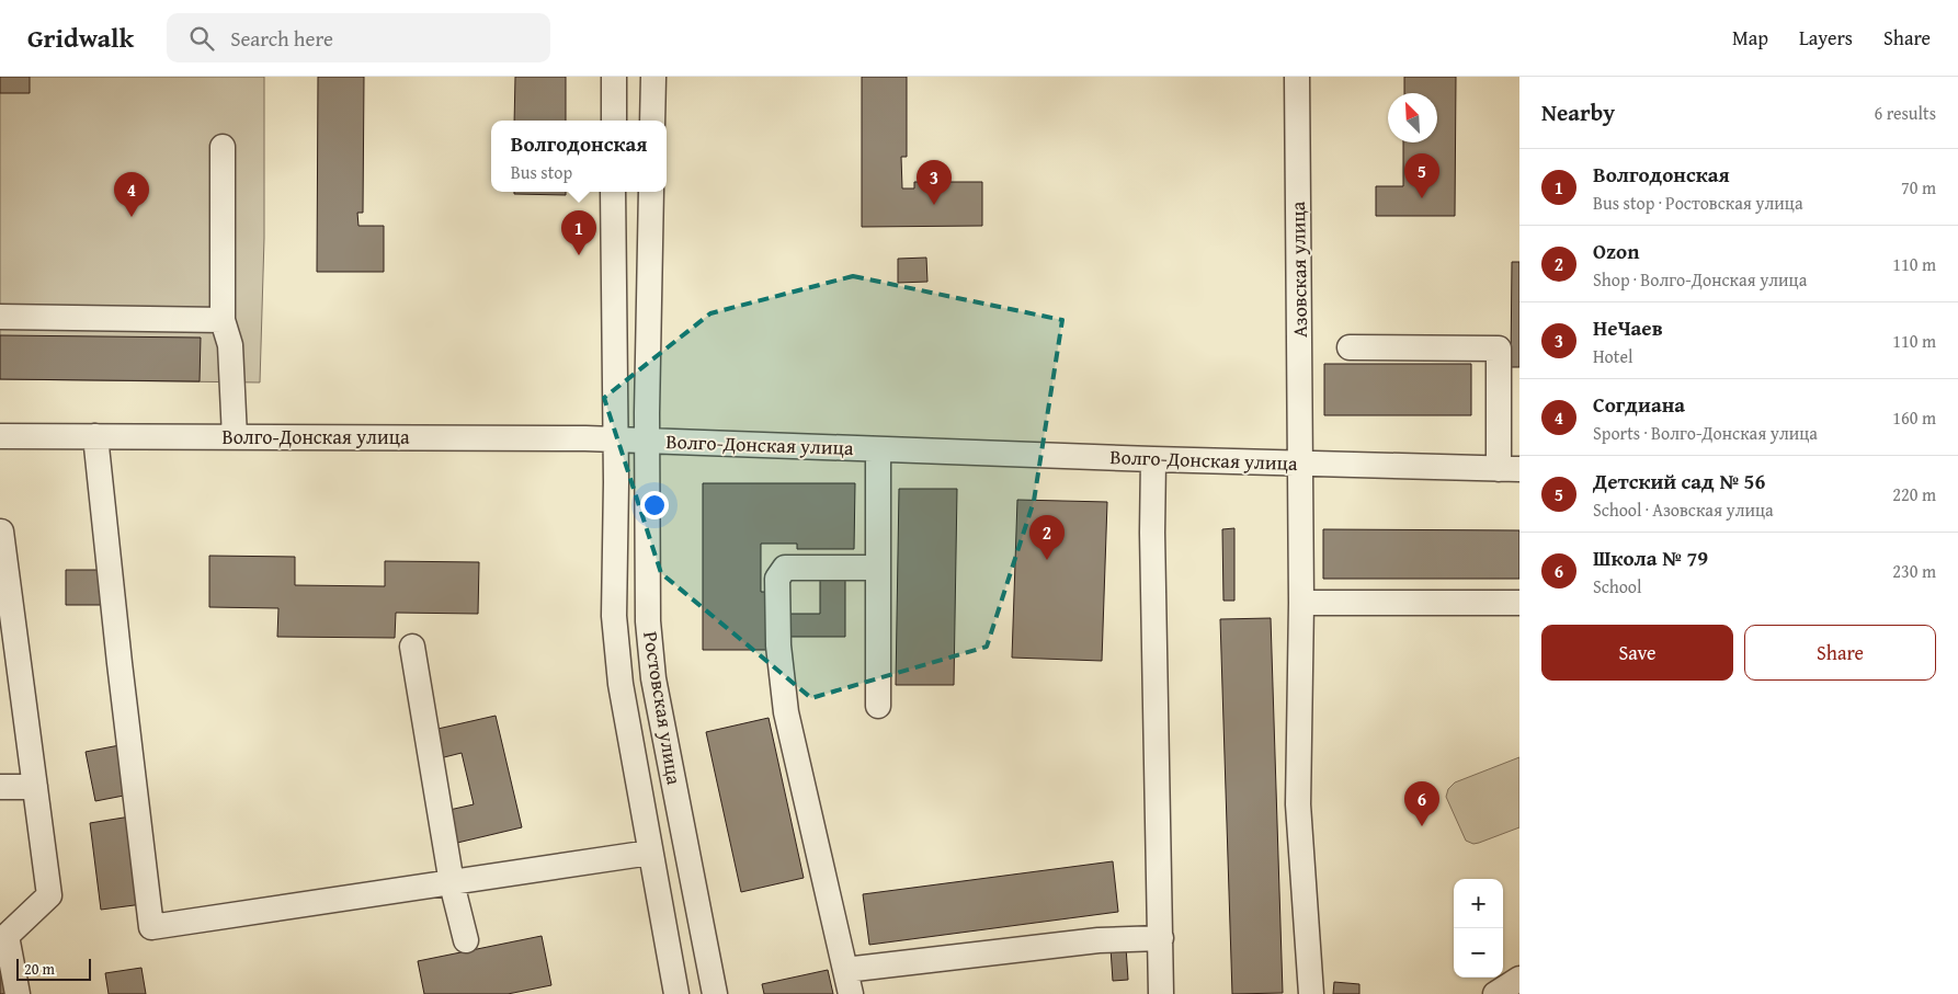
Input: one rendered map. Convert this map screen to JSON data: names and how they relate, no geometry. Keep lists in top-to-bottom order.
{
  "streets": {
    "street": ["Азовская улица", "Волго-Донская улица", "Ростовская улица"]
  },
  "crossings": [
    ["Азовская улица", "Волго-Донская улица"],
    ["Волго-Донская улица", "Ростовская улица"]
  ],
  "scale_bar": "20 m",
  "north": "top left",
  "page": {
    "header": "Gridwalk",
    "search": "Search here",
    "nav": ["Map", "Layers", "Share"],
    "heading": ["Nearby", "6 results"],
    "popup": ["Волгодонская", "Bus stop"],
    "list": [
      {
        "mark": "1",
        "name": "Волгодонская",
        "note": "Bus stop · Ростовская улица",
        "value": "70 m"
      },
      {
        "mark": "2",
        "name": "Ozon",
        "note": "Shop · Волго-Донская улица",
        "value": "110 m"
      },
      {
        "mark": "3",
        "name": "НеЧаев",
        "note": "Hotel",
        "value": "110 m"
      },
      {
        "mark": "4",
        "name": "Согдиана",
        "note": "Sports · Волго-Донская улица",
        "value": "160 m"
      },
      {
        "mark": "5",
        "name": "Детский сад № 56",
        "note": "School · Азовская улица",
        "value": "220 m"
      },
      {
        "mark": "6",
        "name": "Школа № 79",
        "note": "School",
        "value": "230 m"
      }
    ],
    "pins": [
      "5",
      "3",
      "4",
      "1",
      "2",
      "6"
    ],
    "buttons": ["Save", "Share"],
    "map_buttons": ["+", "−"],
    "scale": "20 m"
  }
}
